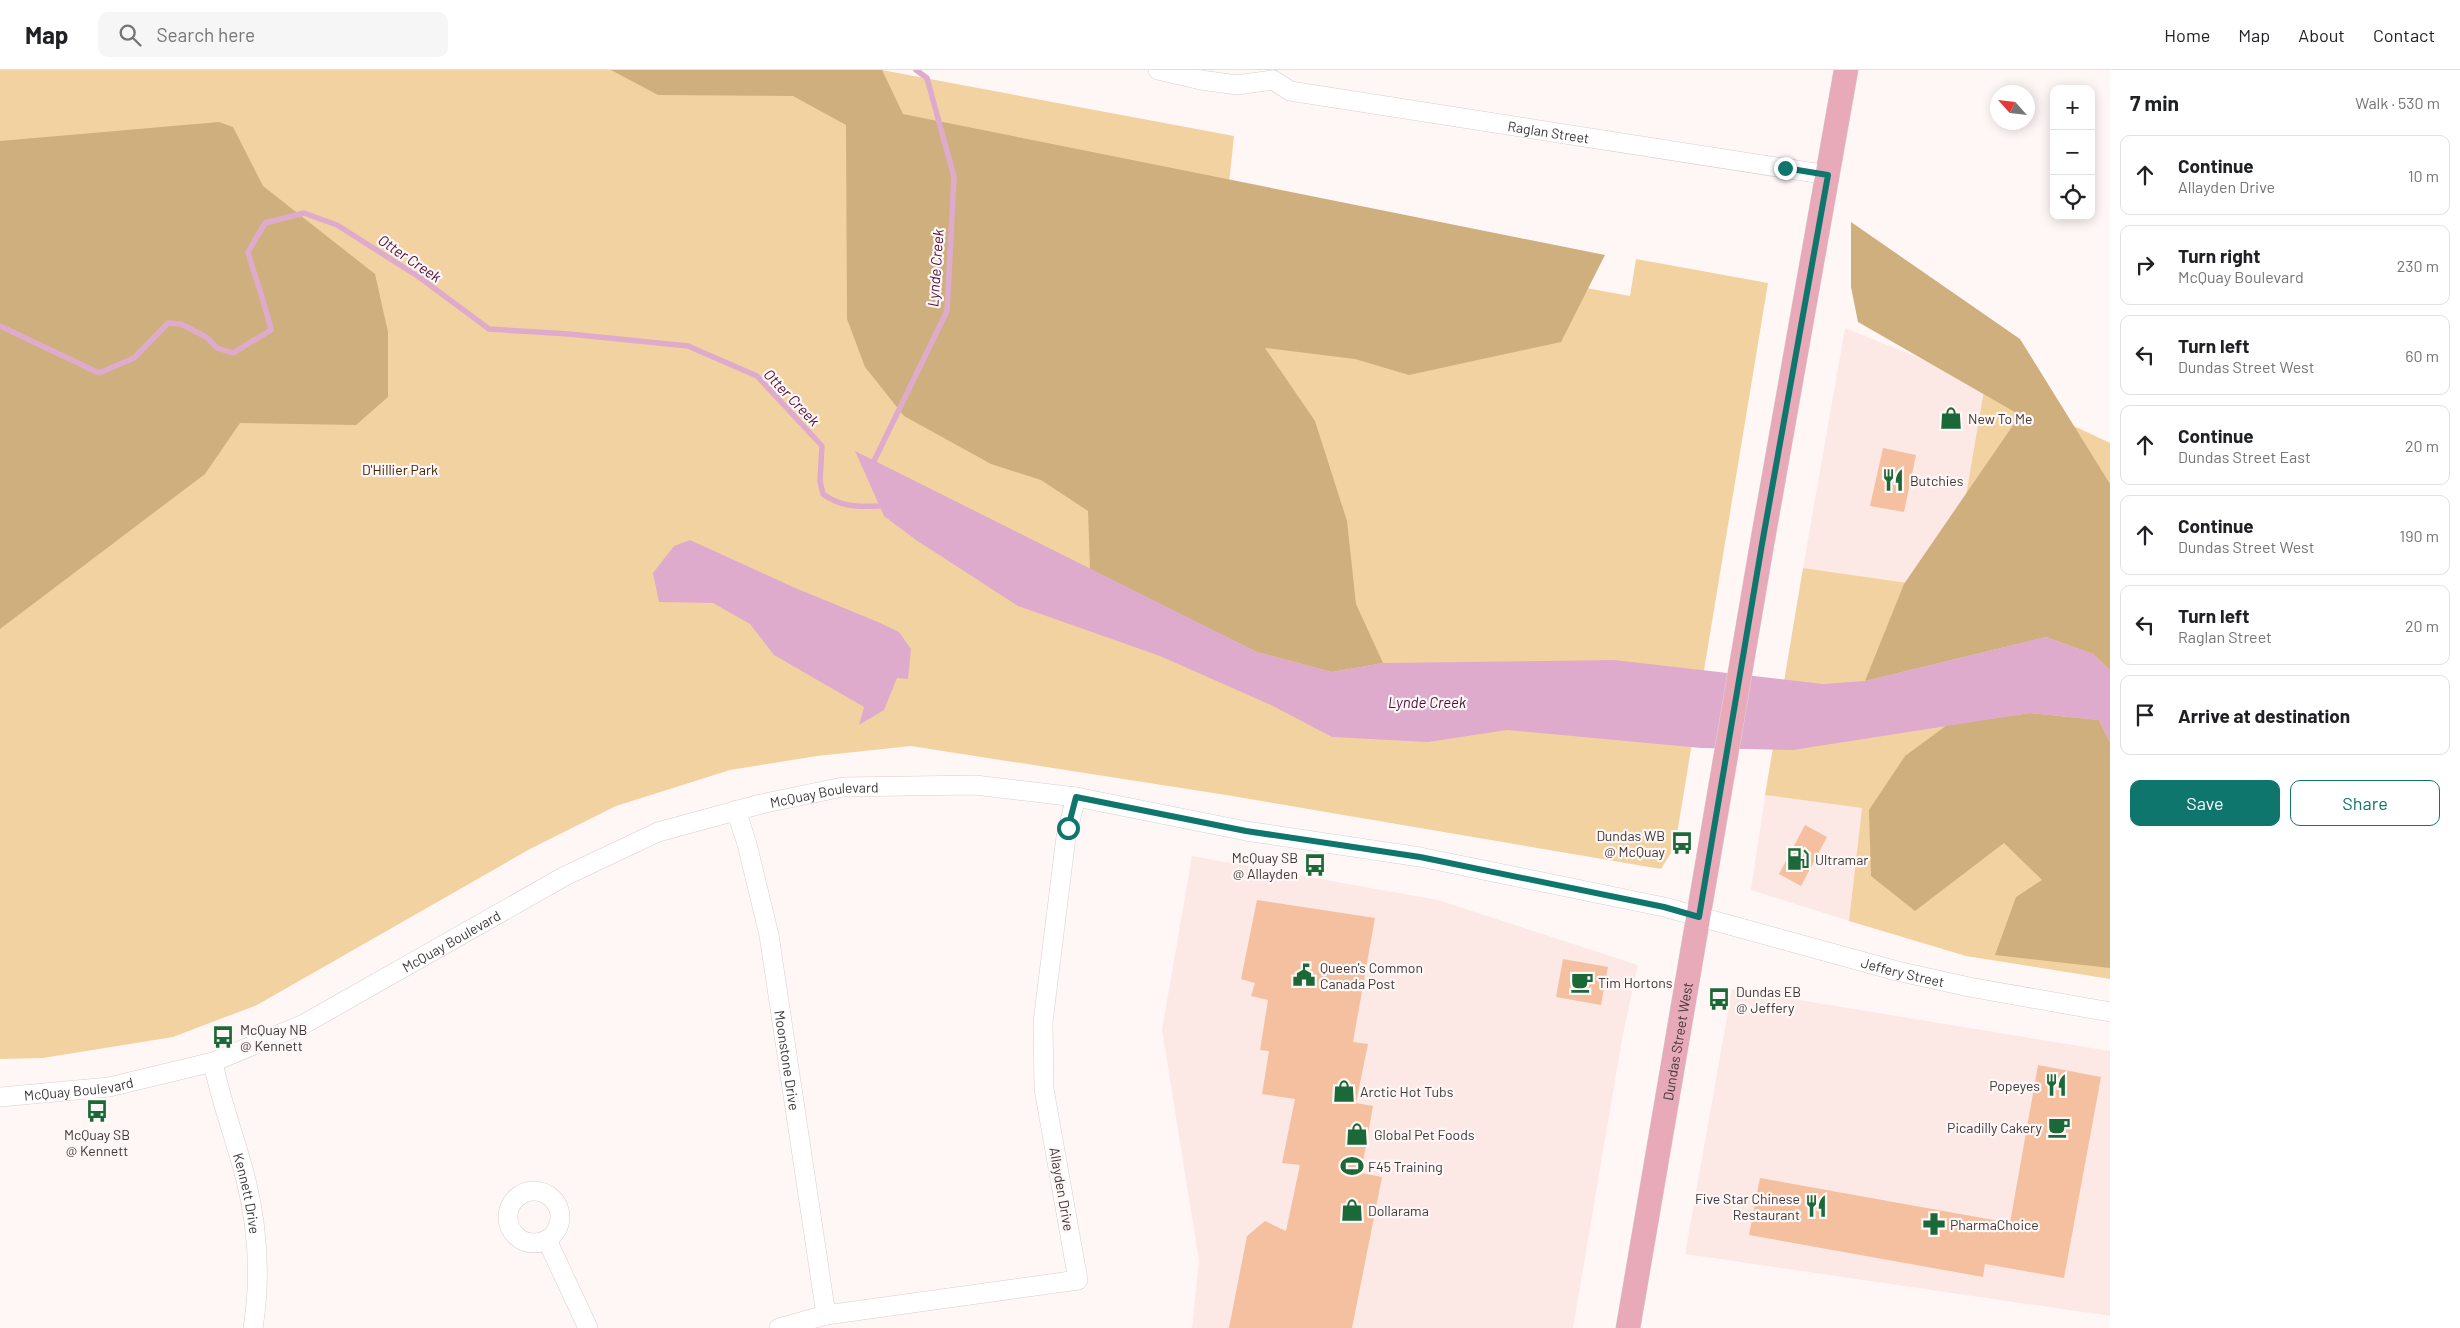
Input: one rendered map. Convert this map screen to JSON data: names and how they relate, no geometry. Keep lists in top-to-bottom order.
{
  "streets": {
    "main road": ["Dundas Street West"],
    "street": [
      "Raglan Street",
      "McQuay Boulevard",
      "Jeffery Street",
      "Moonstone Drive",
      "Allayden Drive",
      "Kennett Drive"
    ]
  },
  "crossings": [
    ["Raglan Street", "Dundas Street West"],
    ["McQuay Boulevard", "Jeffery Street"],
    ["McQuay Boulevard", "Dundas Street West"],
    ["McQuay Boulevard", "Moonstone Drive"],
    ["McQuay Boulevard", "Allayden Drive"],
    ["McQuay Boulevard", "Kennett Drive"],
    ["Jeffery Street", "Dundas Street West"],
    ["Moonstone Drive", "Allayden Drive"]
  ],
  "water": ["Otter Creek", "Lynde Creek"],
  "parks": ["D'Hillier Park"],
  "places": {
    "shop": [
      "New To Me",
      "Arctic Hot Tubs",
      "Global Pet Foods",
      "Dollarama"
    ],
    "restaurant": ["Butchies", "Popeyes", "Five Star Chinese Restaurant"],
    "bus stop": [
      "Dundas WB @ McQuay",
      "McQuay SB @ Allayden",
      "Dundas EB @ Jeffery",
      "McQuay NB @ Kennett",
      "McQuay SB @ Kennett"
    ],
    "fuel station": ["Ultramar"],
    "public building": ["Queen's Common Canada Post"],
    "cafe": ["Tim Hortons", "Picadilly Cakery"],
    "sports": ["F45 Training"],
    "pharmacy": ["PharmaChoice"]
  },
  "north": "top left",
  "page": {
    "header": "Map",
    "search": "Search here",
    "nav": [
      "Home",
      "Map",
      "About",
      "Contact"
    ],
    "heading": ["7 min", "Walk · 530 m"],
    "map_buttons": ["+", "−"],
    "list": [
      ["Continue", "Allayden Drive", "10 m"],
      ["Turn right", "McQuay Boulevard", "230 m"],
      ["Turn left", "Dundas Street West", "60 m"],
      ["Continue", "Dundas Street East", "20 m"],
      ["Continue", "Dundas Street West", "190 m"],
      ["Turn left", "Raglan Street", "20 m"],
      "Arrive at destination"
    ],
    "buttons": ["Save", "Share"]
  }
}
